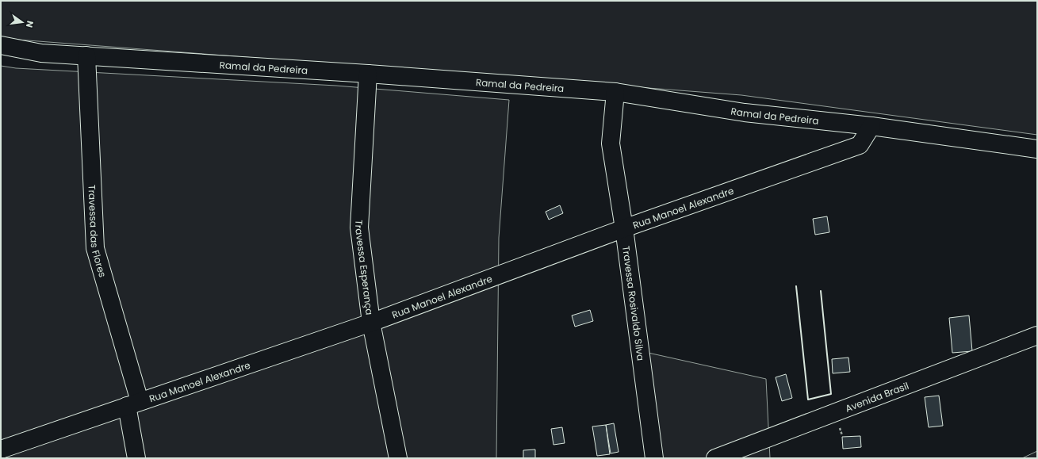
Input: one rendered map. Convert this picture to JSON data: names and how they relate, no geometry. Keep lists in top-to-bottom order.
{
  "streets": {
    "street": [
      "Ramal da Pedreira",
      "Rua Manoel Alexandre",
      "Travessa das Flores",
      "Travessa Esperança",
      "Travessa Rosivaldo Silva",
      "Avenida Brasil"
    ]
  },
  "crossings": [
    ["Ramal da Pedreira", "Rua Manoel Alexandre"],
    ["Ramal da Pedreira", "Travessa das Flores"],
    ["Ramal da Pedreira", "Travessa Esperança"],
    ["Ramal da Pedreira", "Travessa Rosivaldo Silva"],
    ["Rua Manoel Alexandre", "Travessa das Flores"],
    ["Rua Manoel Alexandre", "Travessa Esperança"],
    ["Rua Manoel Alexandre", "Travessa Rosivaldo Silva"]
  ],
  "north": "right"
}
